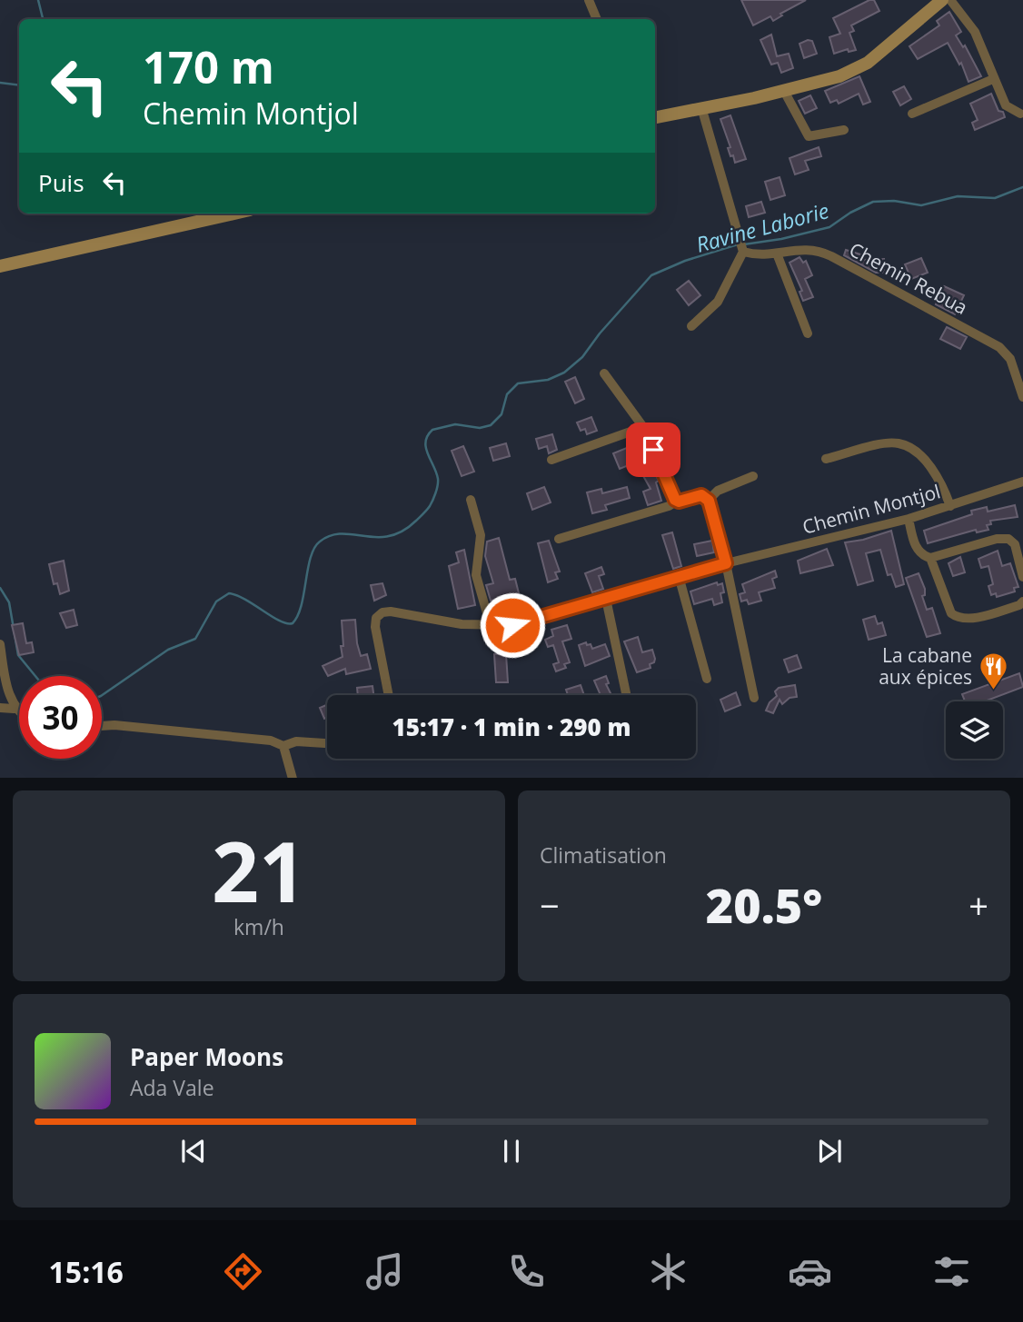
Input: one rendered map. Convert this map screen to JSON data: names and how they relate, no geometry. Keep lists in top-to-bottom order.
{
  "streets": {
    "street": ["Chemin Rebua", "Chemin Montjol"]
  },
  "water": ["Ravine Laborie"],
  "places": {
    "restaurant": ["La cabane aux épices"]
  },
  "page": {
    "turn": ["170 m", "Chemin Montjol"],
    "then": "Puis",
    "limit": "30",
    "trip": "15:17 · 1 min · 290 m",
    "tile": [
      ["21", "km/h"],
      "Climatisation"
    ],
    "heat": ["−", "20.5°", "+"],
    "song": ["Paper Moons", "Ada Vale"],
    "tabs": "15:16"
  }
}
